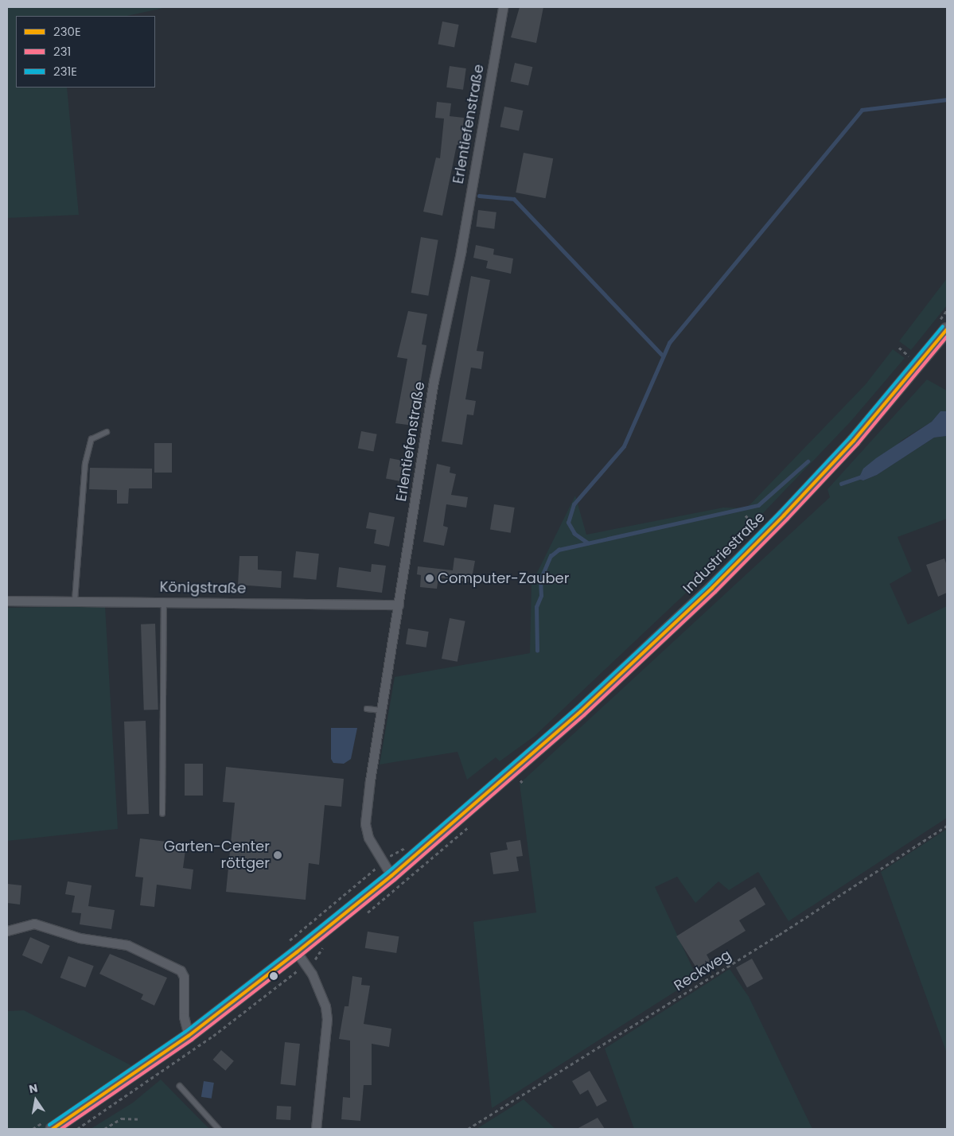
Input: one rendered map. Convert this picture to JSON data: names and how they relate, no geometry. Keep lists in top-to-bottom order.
{
  "streets": {
    "street": ["Erlentiefenstraße", "Industriestraße", "Königstraße"],
    "path": ["Reckweg"]
  },
  "crossings": [
    ["Erlentiefenstraße", "Industriestraße"],
    ["Erlentiefenstraße", "Königstraße"]
  ],
  "places": ["Computer-Zauber", "Garten-Center röttger"],
  "lines": ["transit line 231E", "transit line 230E", "transit line 231"],
  "legend": ["230E", "231", "231E"],
  "north": "top"
}
